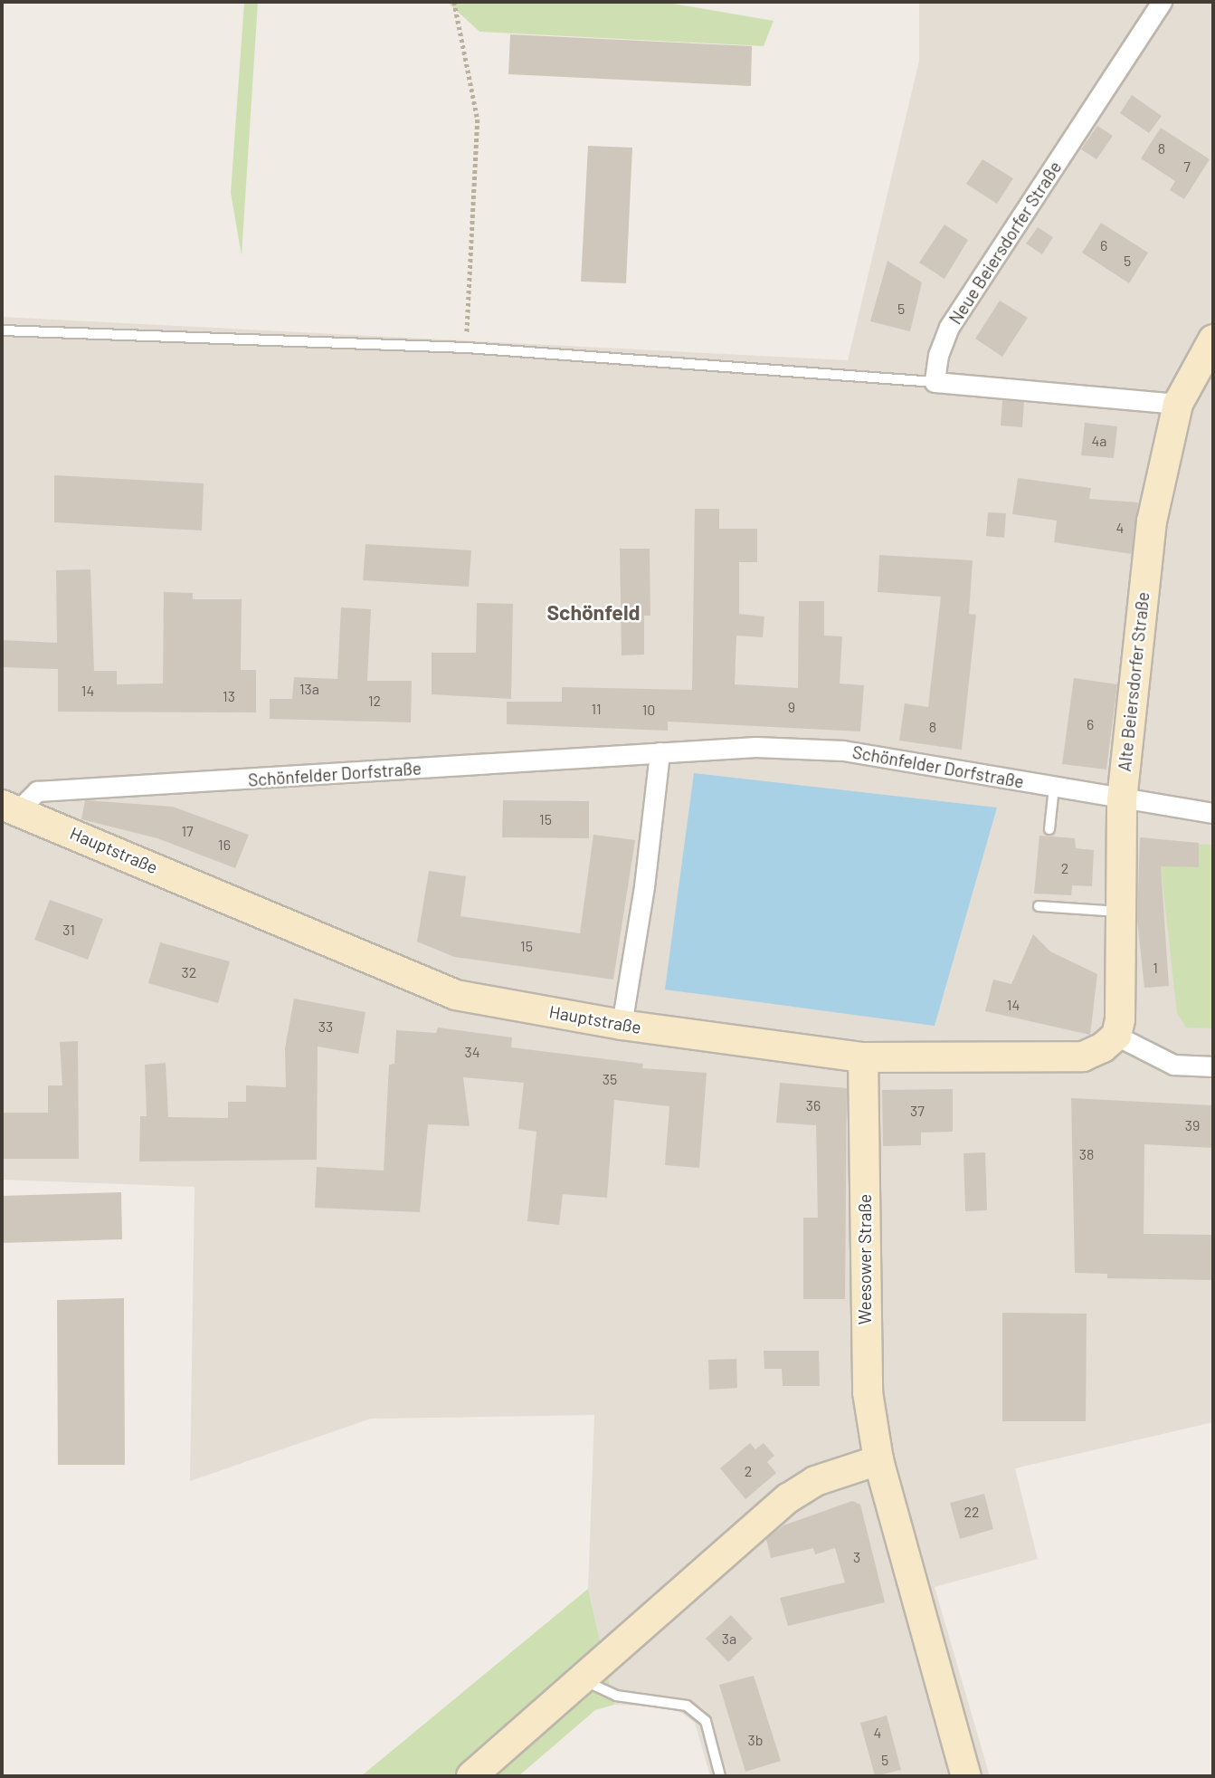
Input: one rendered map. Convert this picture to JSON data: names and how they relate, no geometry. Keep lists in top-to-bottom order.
{
  "streets": {
    "main road": ["Alte Beiersdorfer Straße", "Hauptstraße", "Weesower Straße"],
    "street": ["Neue Beiersdorfer Straße", "Schönfelder Dorfstraße"]
  },
  "crossings": [
    ["Alte Beiersdorfer Straße", "Schönfelder Dorfstraße"],
    ["Alte Beiersdorfer Straße", "Hauptstraße"],
    ["Schönfelder Dorfstraße", "Hauptstraße"],
    ["Hauptstraße", "Weesower Straße"]
  ],
  "districts": ["Schönfeld"],
  "house_numbers": [
    "8",
    "7",
    "6",
    "5",
    "5",
    "4a",
    "4",
    "13a",
    "14",
    "13",
    "12",
    "9",
    "11",
    "10",
    "6",
    "8",
    "15",
    "17",
    "16",
    "2",
    "31",
    "15",
    "1",
    "32",
    "14",
    "33",
    "34",
    "35",
    "36",
    "37",
    "39",
    "38",
    "2",
    "22",
    "3",
    "3a",
    "4",
    "3b",
    "5"
  ]
}
